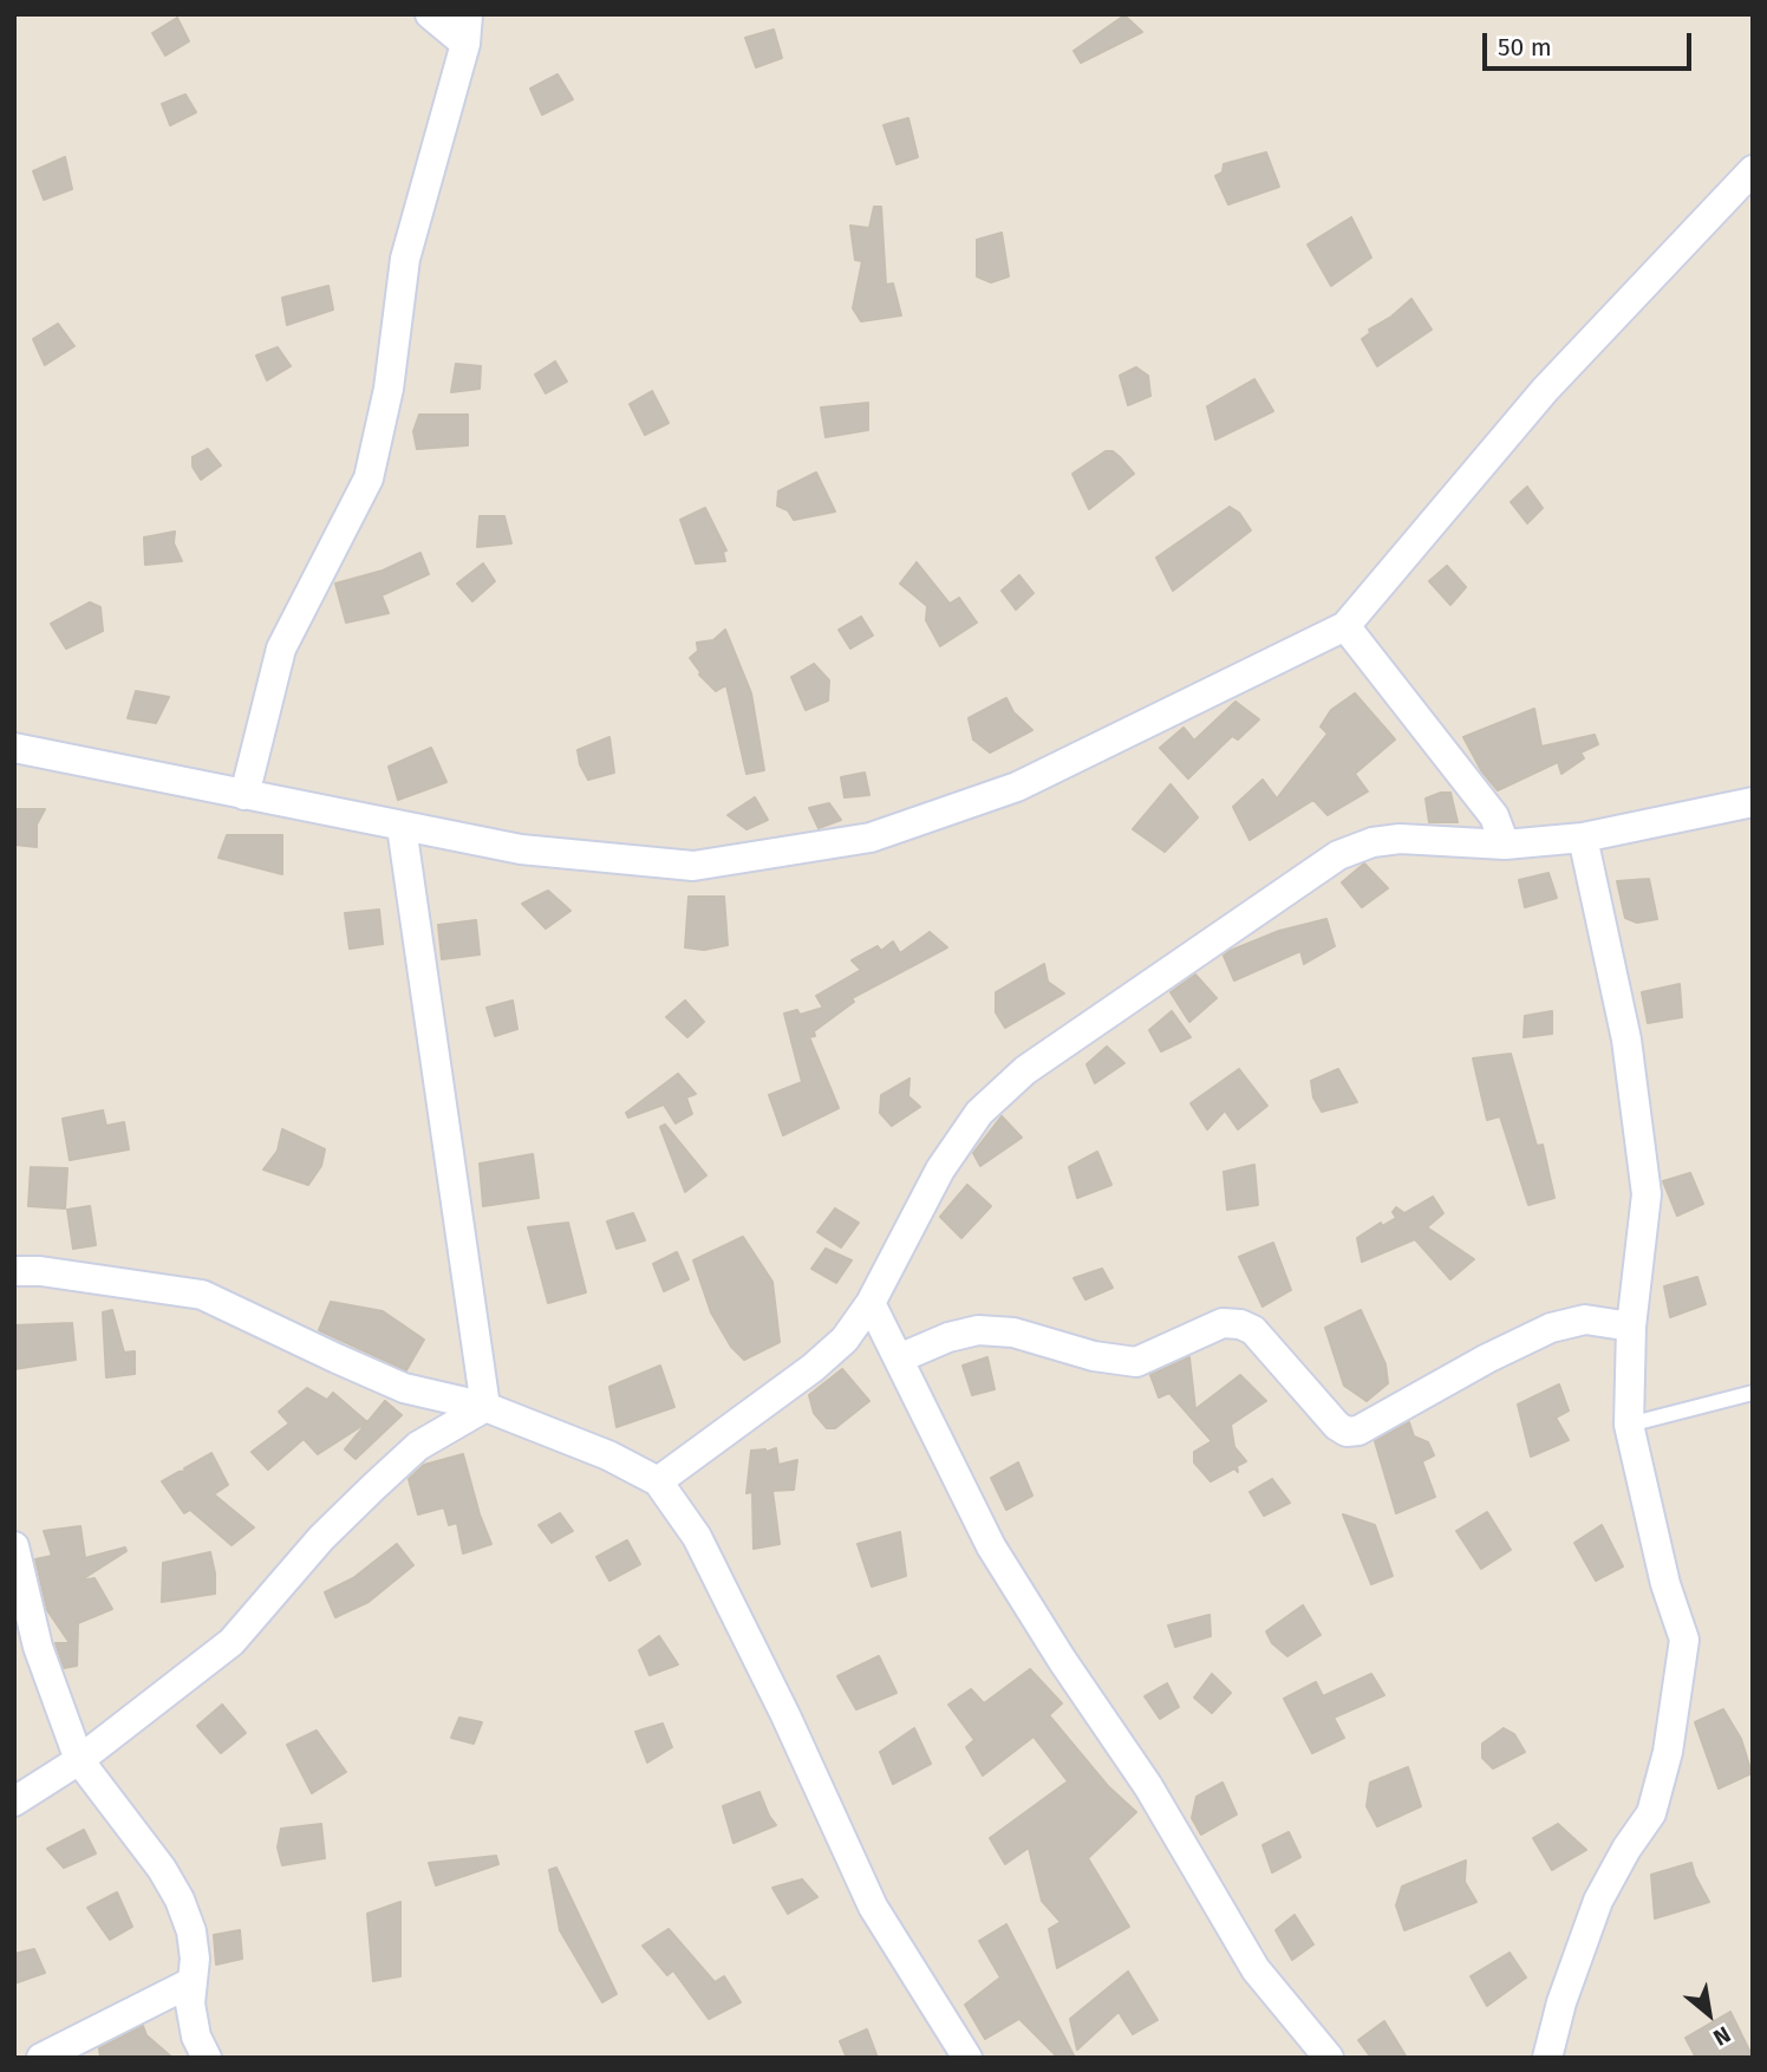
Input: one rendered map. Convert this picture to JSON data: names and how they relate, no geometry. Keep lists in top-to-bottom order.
{
  "scale_bar": "50 m",
  "north": "bottom right"
}
